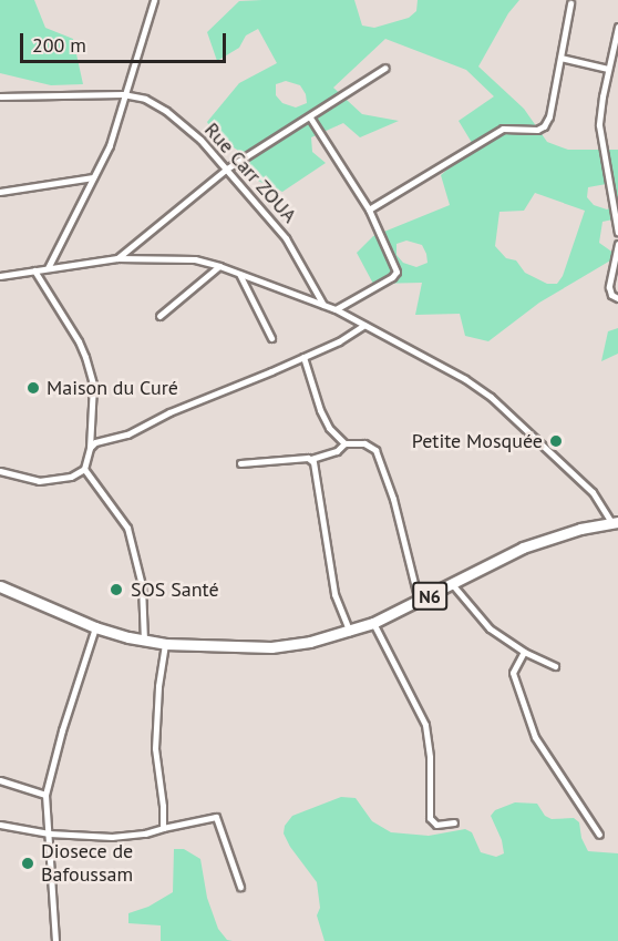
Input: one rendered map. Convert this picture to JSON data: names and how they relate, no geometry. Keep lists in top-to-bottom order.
{
  "streets": {
    "highway": ["N6"],
    "street": ["Rue Carr ZOUA"]
  },
  "places": [
    "Maison du Curé",
    "Petite Mosquée",
    "SOS Santé",
    "Diosece de Bafoussam"
  ],
  "scale_bar": "200 m"
}
